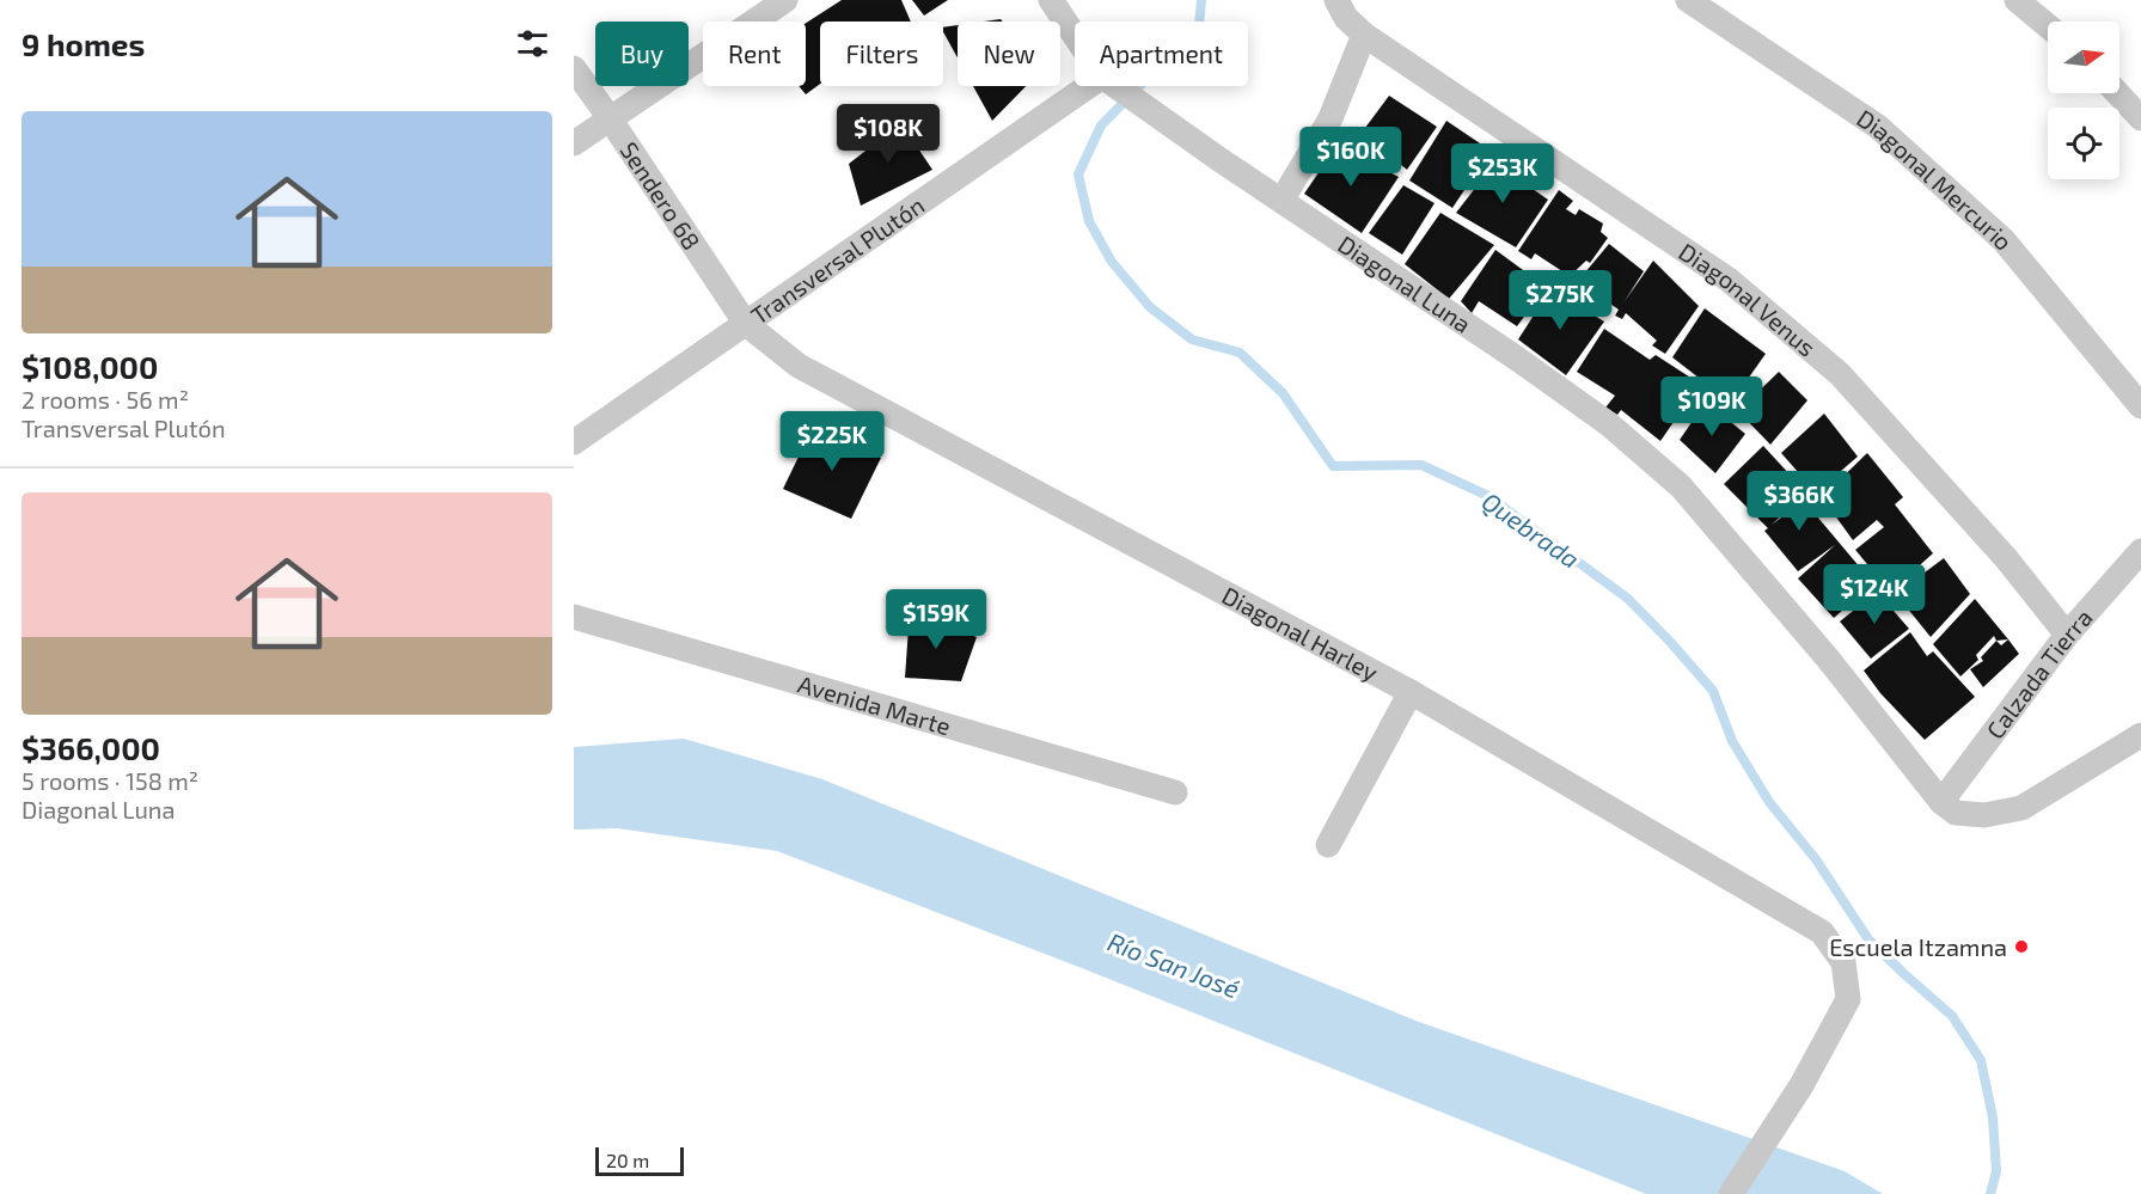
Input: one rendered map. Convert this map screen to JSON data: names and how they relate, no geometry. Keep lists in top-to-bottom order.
{
  "streets": {
    "street": [
      "Diagonal Mercurio",
      "Sendero 68",
      "Transversal Plutón",
      "Diagonal Luna",
      "Diagonal Venus",
      "Diagonal Harley",
      "Calzada Tierra",
      "Avenida Marte"
    ]
  },
  "crossings": [
    ["Sendero 68", "Transversal Plutón"],
    ["Sendero 68", "Diagonal Harley"],
    ["Transversal Plutón", "Diagonal Harley"],
    ["Diagonal Luna", "Calzada Tierra"],
    ["Diagonal Venus", "Calzada Tierra"]
  ],
  "water": ["Quebrada", "Río San José"],
  "places": ["Escuela Itzamna"],
  "scale_bar": "20 m",
  "north": "right",
  "page": {
    "heading": "9 homes",
    "chip": [
      "Buy",
      "Rent",
      "Filters",
      "New",
      "Apartment"
    ],
    "list": [
      {
        "name": "$108,000",
        "note": "2 rooms · 56 m² · Transversal Plutón"
      },
      {
        "name": "$366,000",
        "note": "5 rooms · 158 m² · Diagonal Luna"
      }
    ],
    "price": [
      "$108K",
      "$160K",
      "$253K",
      "$275K",
      "$109K",
      "$225K",
      "$366K",
      "$124K",
      "$159K"
    ],
    "scale": "20 m"
  }
}
